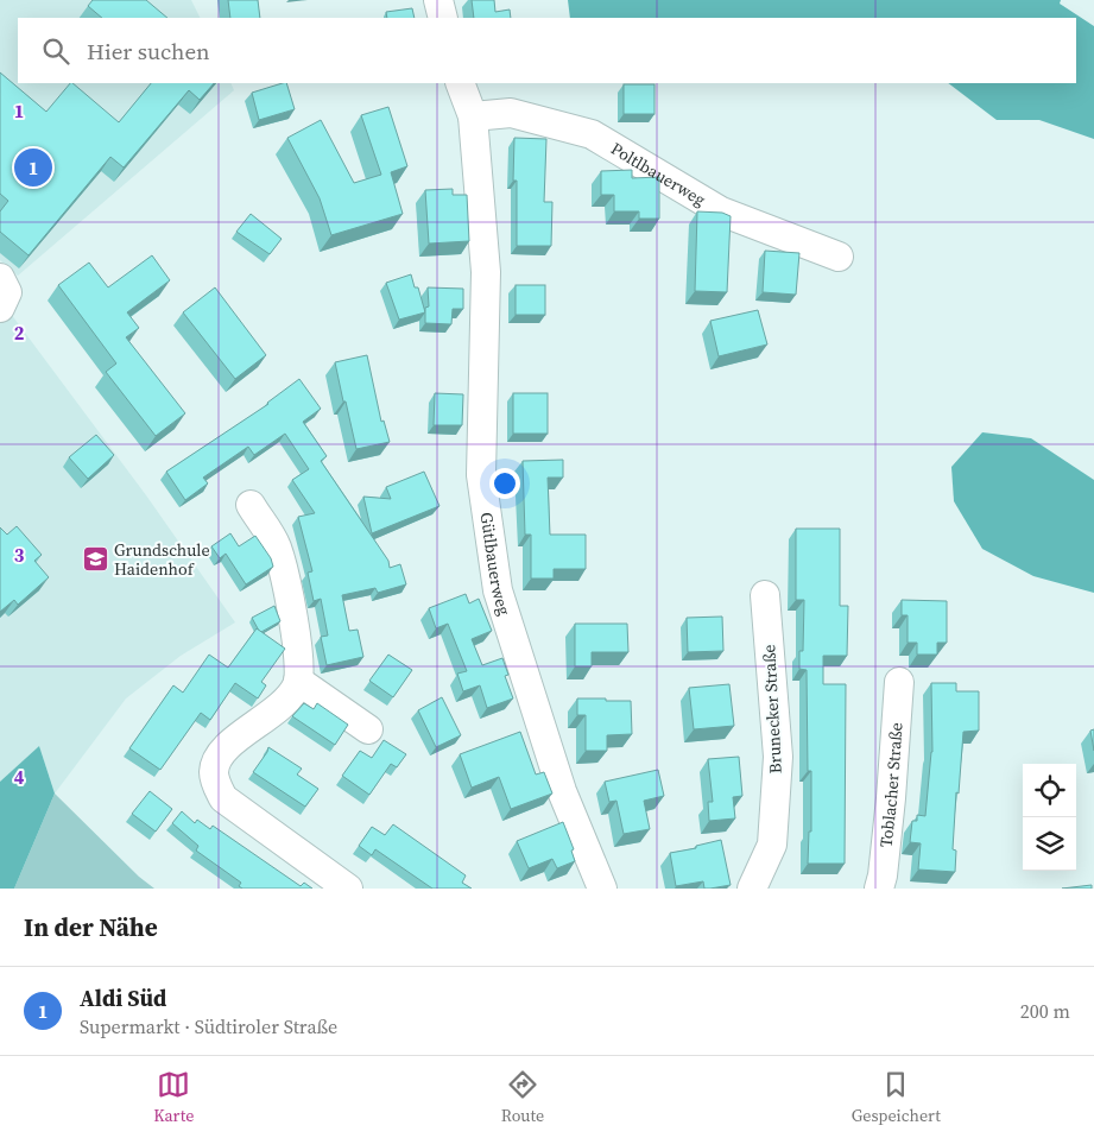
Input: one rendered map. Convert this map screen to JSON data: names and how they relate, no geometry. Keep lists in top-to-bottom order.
{
  "streets": {
    "street": [
      "Poltlbauerweg",
      "Gütlbauerweg",
      "Brunecker Straße",
      "Toblacher Straße"
    ]
  },
  "crossings": [
    ["Poltlbauerweg", "Gütlbauerweg"]
  ],
  "places": {
    "school or university": ["Grundschule Haidenhof"]
  },
  "page": {
    "search": "Hier suchen",
    "pins": "1",
    "heading": "In der Nähe",
    "list": [
      {
        "mark": "1",
        "name": "Aldi Süd",
        "note": "Supermarkt · Südtiroler Straße",
        "value": "200 m"
      }
    ],
    "nav": ["Karte", "Route", "Gespeichert"]
  },
  "grid": {
    "rows": [
      "1",
      "2",
      "3",
      "4"
    ]
  }
}
